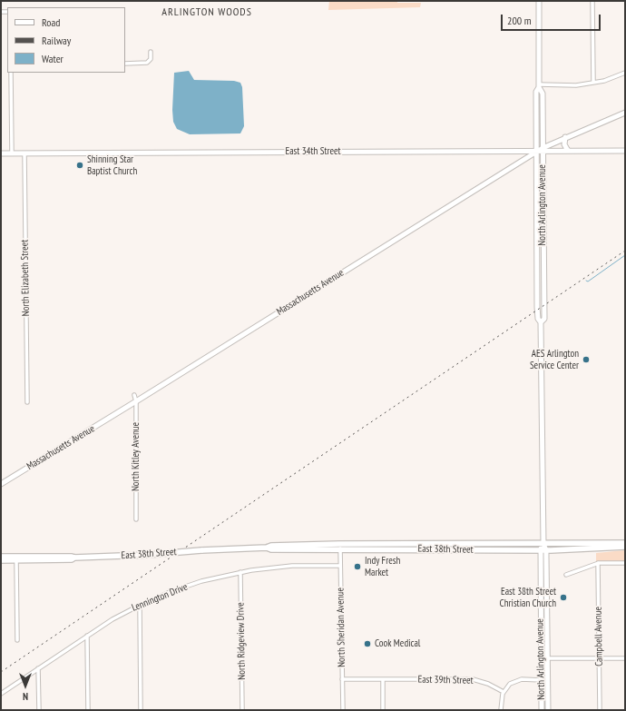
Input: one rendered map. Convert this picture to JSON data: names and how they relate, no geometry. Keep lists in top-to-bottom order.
{
  "streets": {
    "main road": [
      "East 34th Street",
      "North Arlington Avenue",
      "Massachusetts Avenue",
      "East 38th Street"
    ],
    "street": [
      "North Elizabeth Street",
      "North Kitley Avenue",
      "Lennington Drive",
      "North Sheridan Avenue",
      "Campbell Avenue",
      "North Ridgeview Drive",
      "East 39th Street"
    ]
  },
  "crossings": [
    ["East 34th Street", "North Arlington Avenue"],
    ["East 34th Street", "North Elizabeth Street"],
    ["East 34th Street", "Massachusetts Avenue"],
    ["North Arlington Avenue", "Massachusetts Avenue"],
    ["North Arlington Avenue", "East 38th Street"],
    ["Massachusetts Avenue", "North Kitley Avenue"],
    ["East 38th Street", "North Sheridan Avenue"],
    ["Lennington Drive", "North Sheridan Avenue"],
    ["Lennington Drive", "North Ridgeview Drive"],
    ["North Sheridan Avenue", "East 39th Street"]
  ],
  "districts": ["ARLINGTON WOODS"],
  "places": [
    "Shinning Star Baptist Church",
    "AES Arlington Service Center",
    "Indy Fresh Market",
    "East 38th Street Christian Church",
    "Cook Medical"
  ],
  "legend": ["Road", "Railway", "Water"],
  "scale_bar": "200 m",
  "north": "bottom"
}
